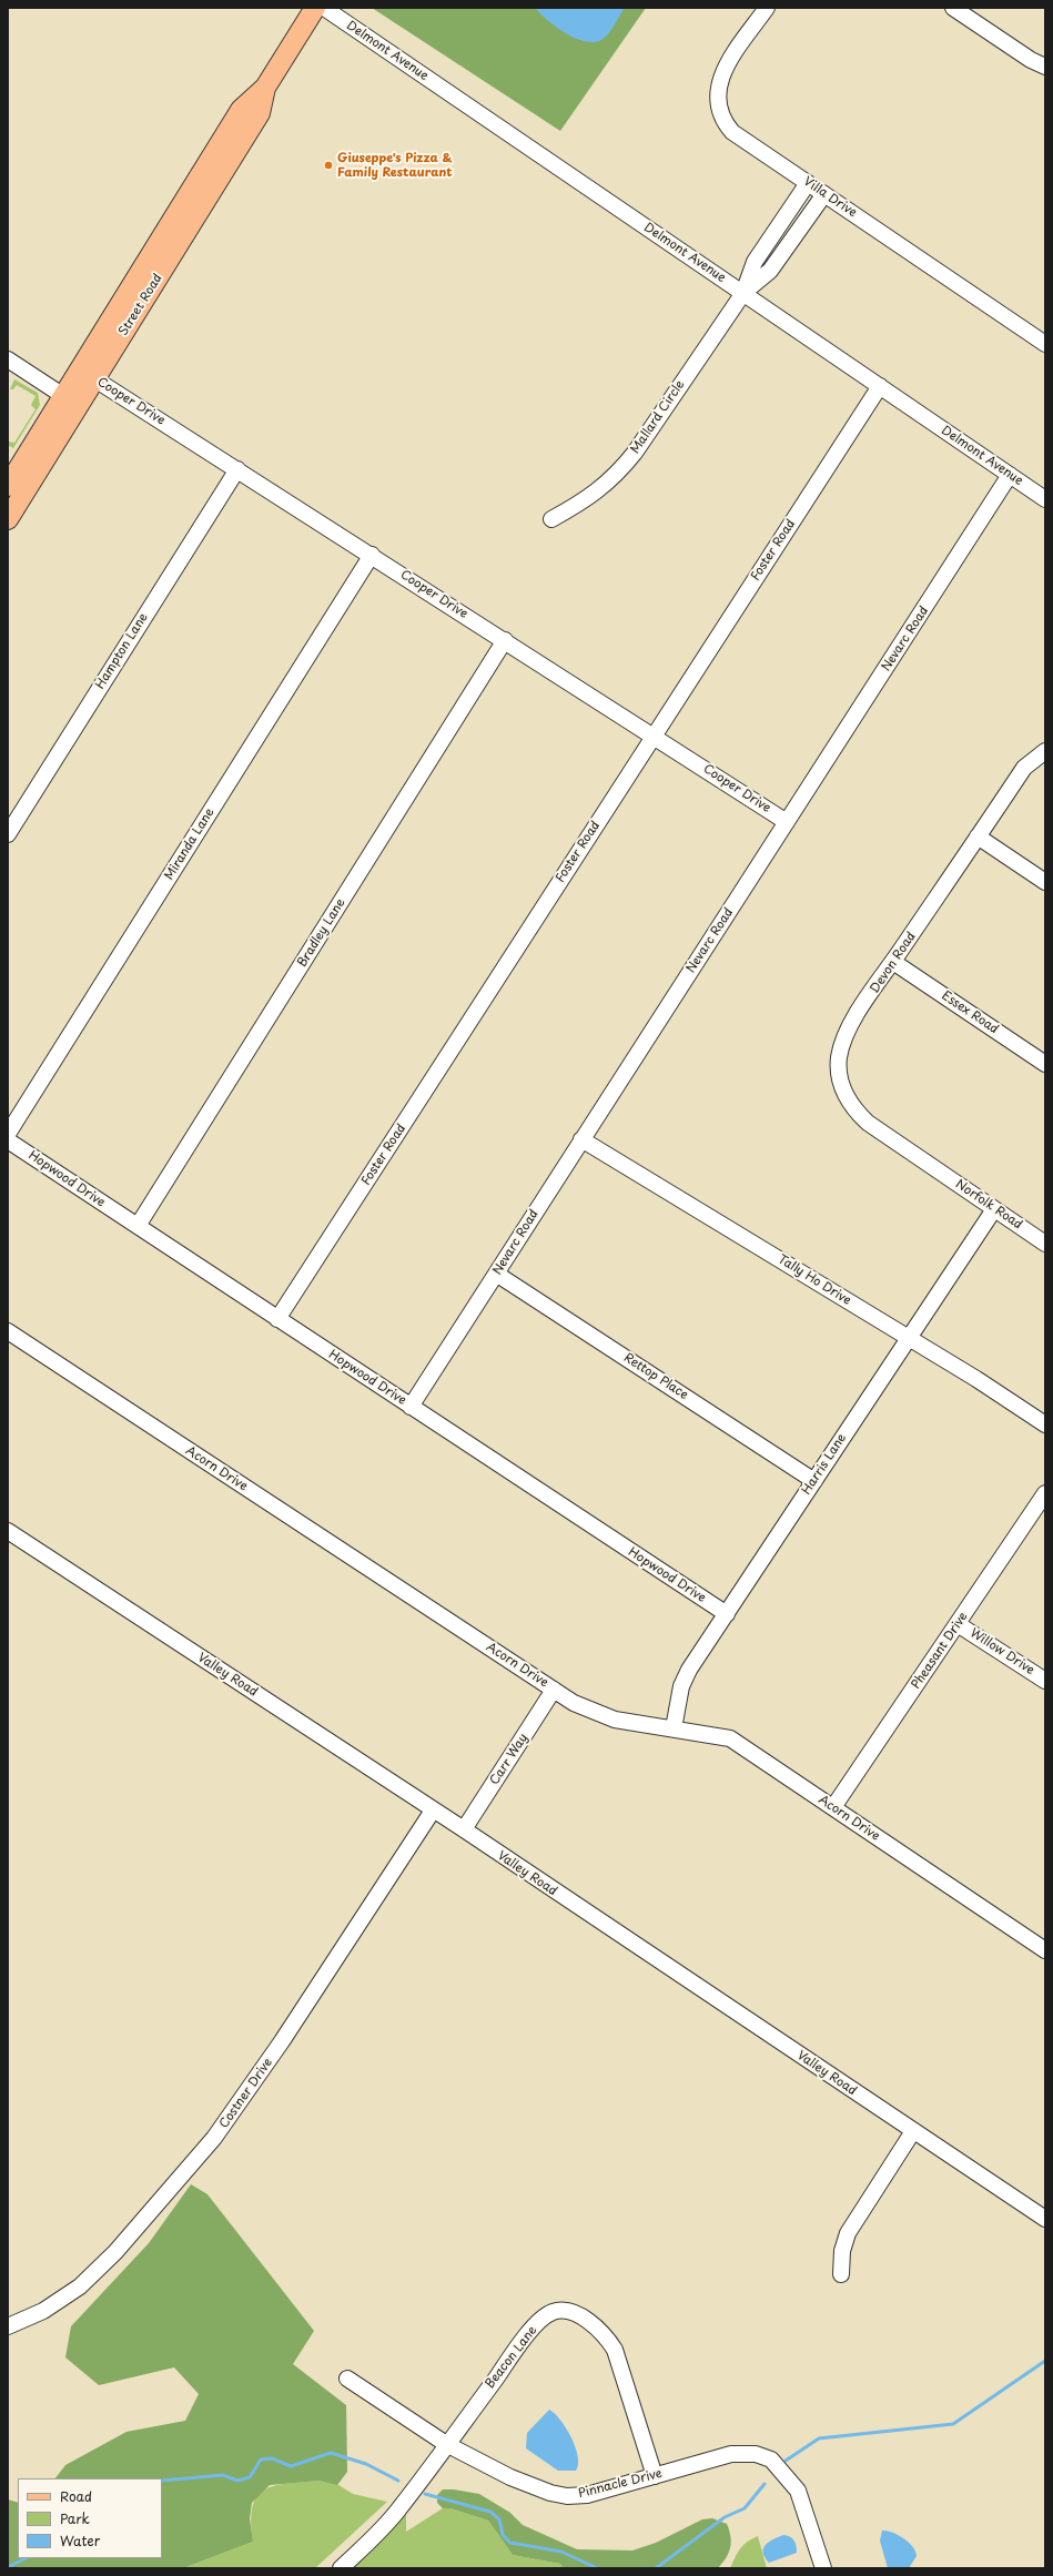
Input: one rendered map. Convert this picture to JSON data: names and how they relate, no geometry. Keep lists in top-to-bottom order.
{
  "streets": {
    "main road": ["Street Road"],
    "street": [
      "Delmont Avenue",
      "Villa Drive",
      "Cooper Drive",
      "Mallard Circle",
      "Foster Road",
      "Nevarc Road",
      "Hampton Lane",
      "Miranda Lane",
      "Bradley Lane",
      "Devon Road",
      "Essex Road",
      "Hopwood Drive",
      "Norfolk Road",
      "Tally Ho Drive",
      "Rettop Place",
      "Harris Lane",
      "Acorn Drive",
      "Pheasant Drive",
      "Willow Drive",
      "Valley Road",
      "Carr Way",
      "Costner Drive",
      "Beacon Lane",
      "Pinnacle Drive"
    ]
  },
  "crossings": [
    ["Delmont Avenue", "Mallard Circle"],
    ["Delmont Avenue", "Foster Road"],
    ["Delmont Avenue", "Nevarc Road"],
    ["Street Road", "Cooper Drive"],
    ["Cooper Drive", "Foster Road"],
    ["Cooper Drive", "Nevarc Road"],
    ["Cooper Drive", "Hampton Lane"],
    ["Cooper Drive", "Miranda Lane"],
    ["Cooper Drive", "Bradley Lane"],
    ["Foster Road", "Hopwood Drive"],
    ["Nevarc Road", "Hopwood Drive"],
    ["Nevarc Road", "Tally Ho Drive"],
    ["Nevarc Road", "Rettop Place"],
    ["Bradley Lane", "Hopwood Drive"],
    ["Devon Road", "Essex Road"],
    ["Devon Road", "Norfolk Road"],
    ["Hopwood Drive", "Harris Lane"],
    ["Norfolk Road", "Harris Lane"],
    ["Tally Ho Drive", "Harris Lane"],
    ["Rettop Place", "Harris Lane"],
    ["Harris Lane", "Acorn Drive"],
    ["Acorn Drive", "Pheasant Drive"],
    ["Acorn Drive", "Carr Way"],
    ["Pheasant Drive", "Willow Drive"],
    ["Valley Road", "Carr Way"],
    ["Valley Road", "Costner Drive"],
    ["Beacon Lane", "Pinnacle Drive"]
  ],
  "places": ["Giuseppe's Pizza & Family Restaurant"],
  "legend": ["Road", "Park", "Water"]
}
